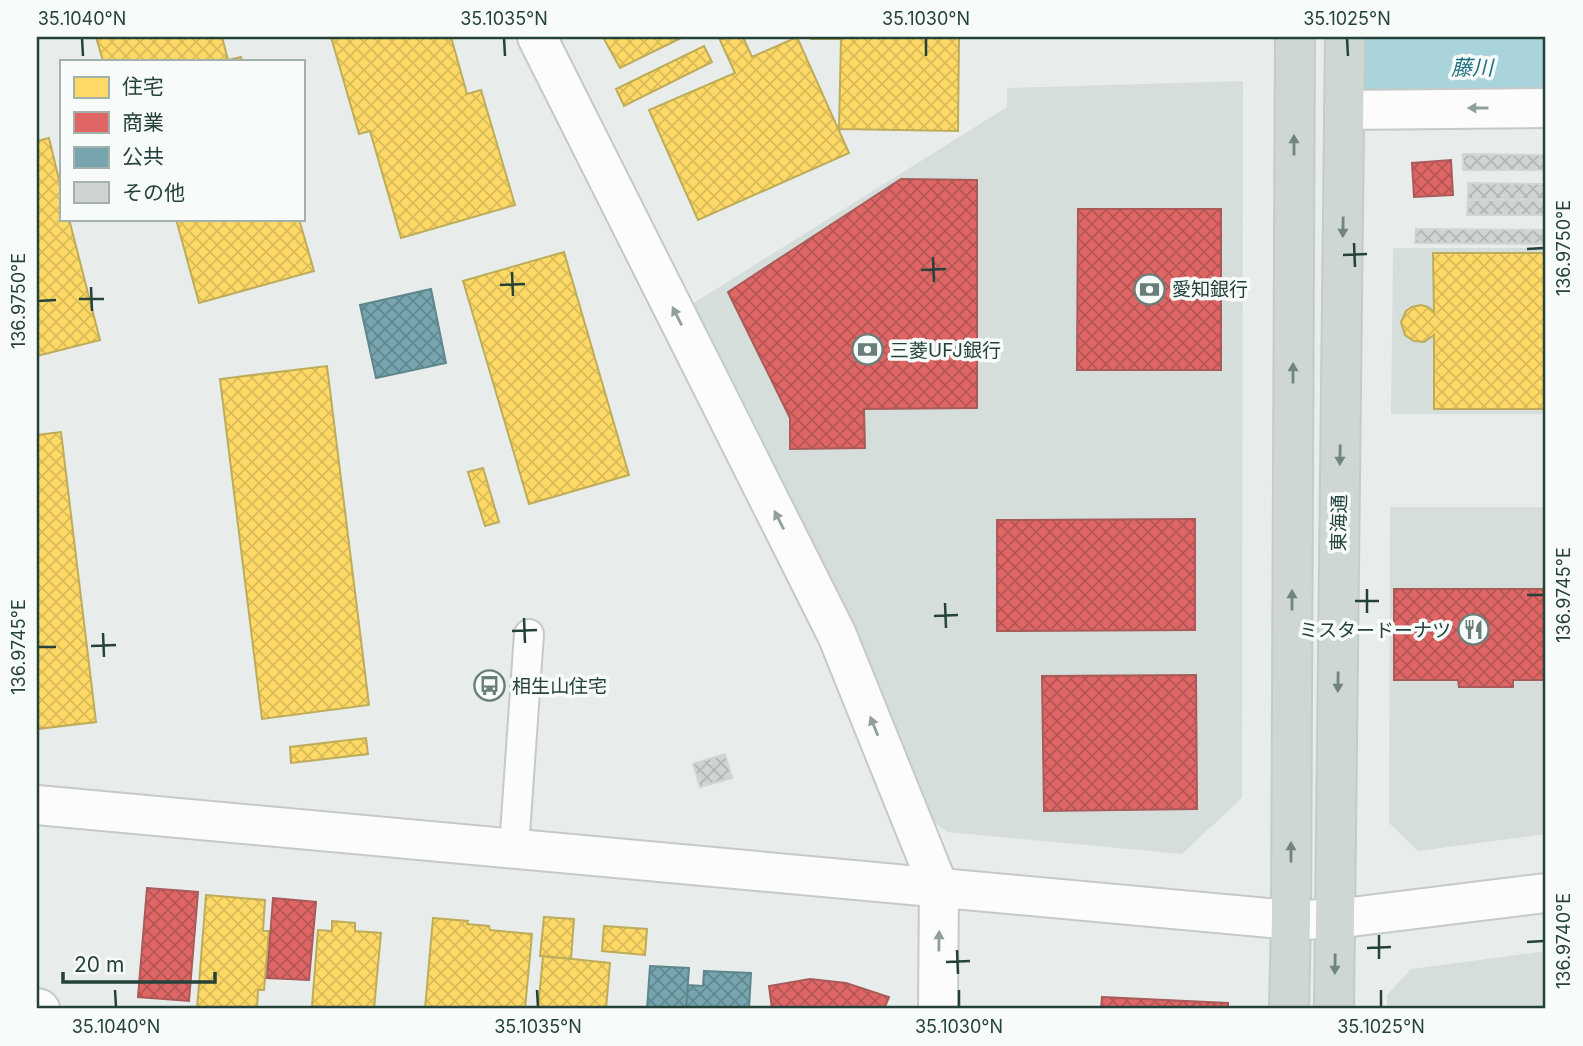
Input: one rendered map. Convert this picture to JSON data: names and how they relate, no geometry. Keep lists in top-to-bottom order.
{
  "streets": {
    "main road": ["東海通"]
  },
  "water": ["藤川"],
  "places": {
    "bank": ["愛知銀行", "三菱UFJ銀行"],
    "restaurant": ["ミスタードーナツ"],
    "bus stop": ["相生山住宅"]
  },
  "legend": [
    "住宅",
    "商業",
    "公共",
    "その他"
  ],
  "scale_bar": "20 m",
  "coordinates": [
    "35.1040°N",
    "35.1035°N",
    "35.1030°N",
    "35.1025°N",
    "136.9750°E",
    "136.9745°E",
    "136.9740°E"
  ]
}
